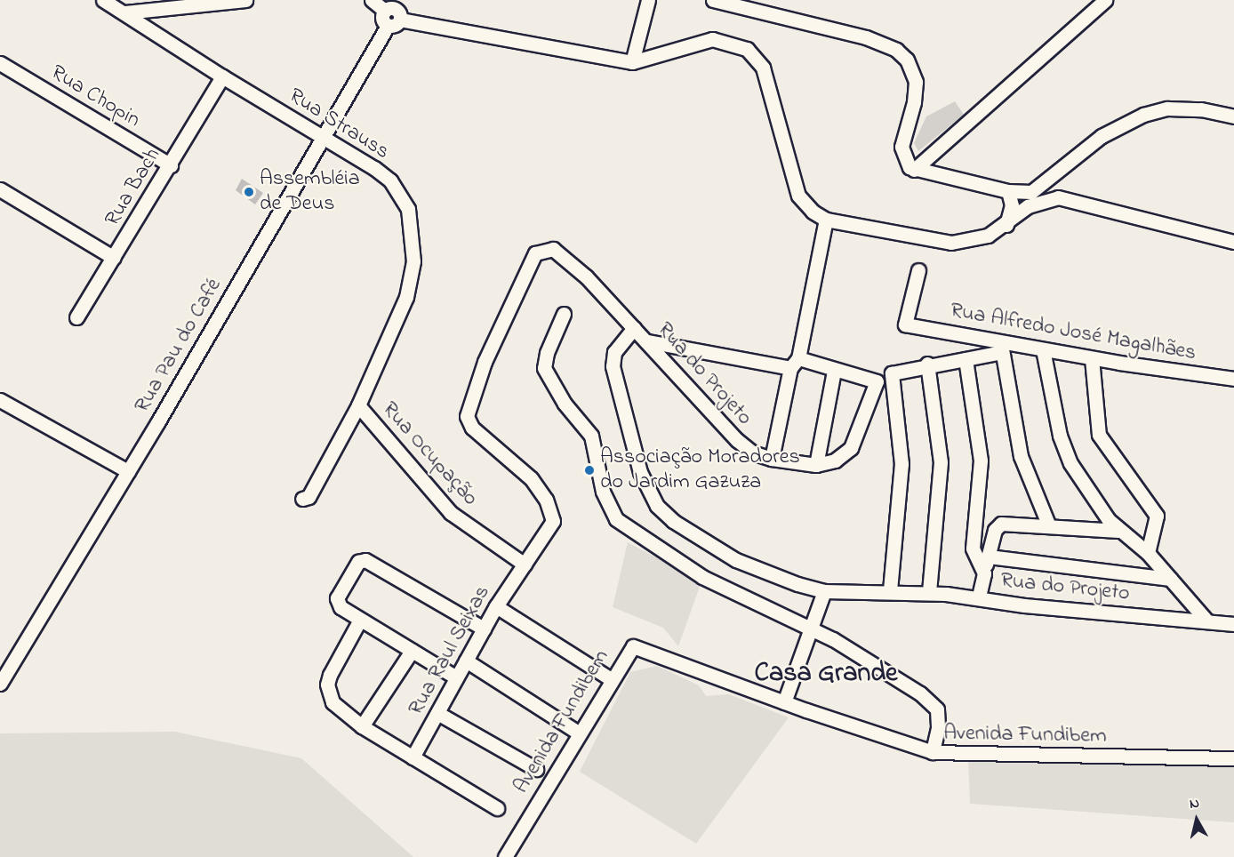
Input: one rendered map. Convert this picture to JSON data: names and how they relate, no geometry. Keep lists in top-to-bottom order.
{
  "streets": {
    "street": [
      "Rua Chopin",
      "Rua Strauss",
      "Rua Bach",
      "Rua Alfredo José Magalhães",
      "Rua Pau do Café",
      "Rua do Projeto",
      "Rua Ocupação",
      "Rua Raul Seixas",
      "Avenida Fundibem"
    ]
  },
  "crossings": [
    ["Rua Chopin", "Rua Bach"],
    ["Rua Strauss", "Rua Bach"],
    ["Rua Strauss", "Rua Pau do Café"],
    ["Rua Strauss", "Rua Ocupação"],
    ["Rua do Projeto", "Rua Raul Seixas"],
    ["Rua Ocupação", "Rua Raul Seixas"]
  ],
  "districts": ["Casa Grande"],
  "places": ["Assembléia de Deus", "Associação Moradores do Jardim Gazuza"],
  "north": "top"
}
